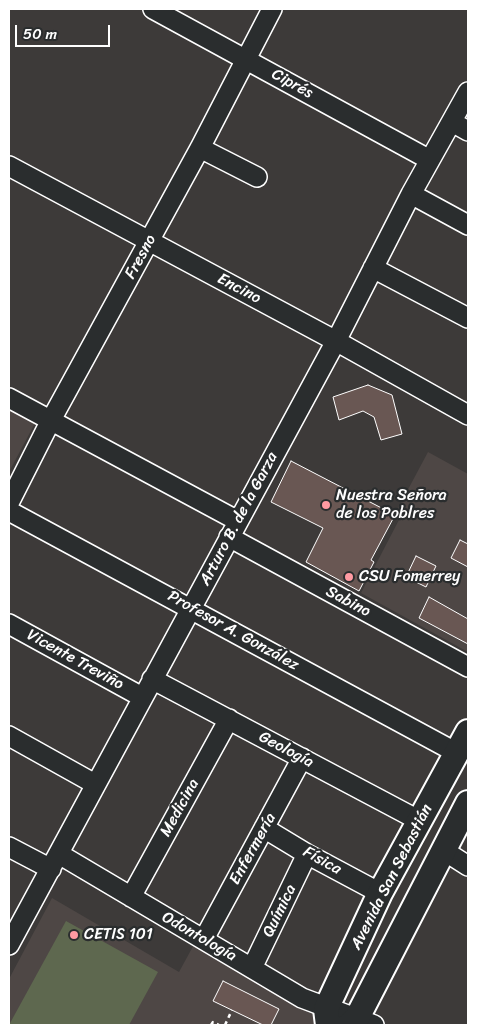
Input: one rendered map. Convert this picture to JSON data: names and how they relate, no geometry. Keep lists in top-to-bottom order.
{
  "streets": {
    "main road": ["Avenida San Sebastián"],
    "street": [
      "Ciprés",
      "Fresno",
      "Encino",
      "Arturo B. de la Garza",
      "Sabino",
      "Profesor A. González",
      "Vicente Treviño",
      "Geología",
      "Medicina",
      "Enfermería",
      "Física",
      "Química",
      "Odontología"
    ]
  },
  "crossings": [
    ["Ciprés", "Fresno"],
    ["Ciprés", "Arturo B. de la Garza"],
    ["Fresno", "Encino"],
    ["Fresno", "Sabino"],
    ["Encino", "Arturo B. de la Garza"],
    ["Arturo B. de la Garza", "Sabino"],
    ["Arturo B. de la Garza", "Profesor A. González"],
    ["Arturo B. de la Garza", "Vicente Treviño"],
    ["Arturo B. de la Garza", "Geología"],
    ["Arturo B. de la Garza", "Odontología"],
    ["Profesor A. González", "Avenida San Sebastián"],
    ["Geología", "Medicina"],
    ["Geología", "Enfermería"],
    ["Geología", "Avenida San Sebastián"],
    ["Medicina", "Odontología"],
    ["Enfermería", "Física"],
    ["Enfermería", "Odontología"],
    ["Física", "Avenida San Sebastián"],
    ["Física", "Química"],
    ["Avenida San Sebastián", "Odontología"],
    ["Química", "Odontología"]
  ],
  "places": ["Nuestra Señora de los Poblres", "CSU Fomerrey", "CETIS 101"],
  "scale_bar": "50 m"
}
